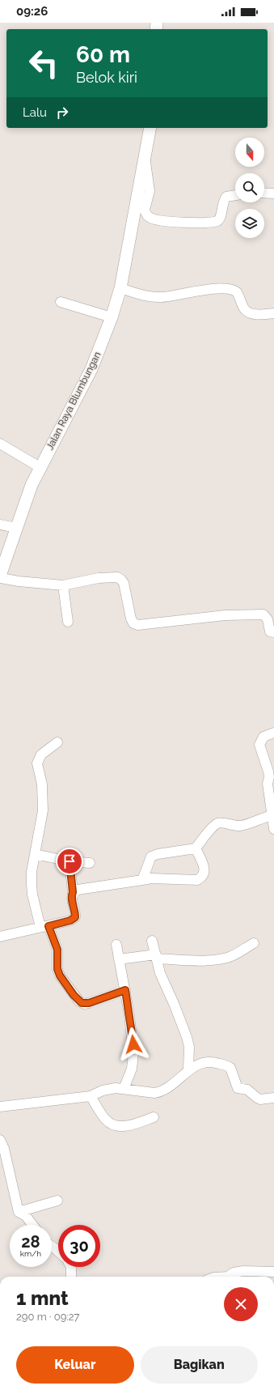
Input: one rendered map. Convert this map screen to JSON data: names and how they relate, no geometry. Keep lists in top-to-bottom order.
{
  "streets": {
    "main road": ["Jalan Raya Blumbungan"]
  },
  "north": "bottom",
  "page": {
    "status": "09:26",
    "turn": ["60 m", "Belok kiri"],
    "then": "Lalu",
    "speed": "28 km/h",
    "limit": "30",
    "heading": ["1 mnt", "290 m · 09:27"],
    "buttons": ["Keluar", "Bagikan"]
  }
}
